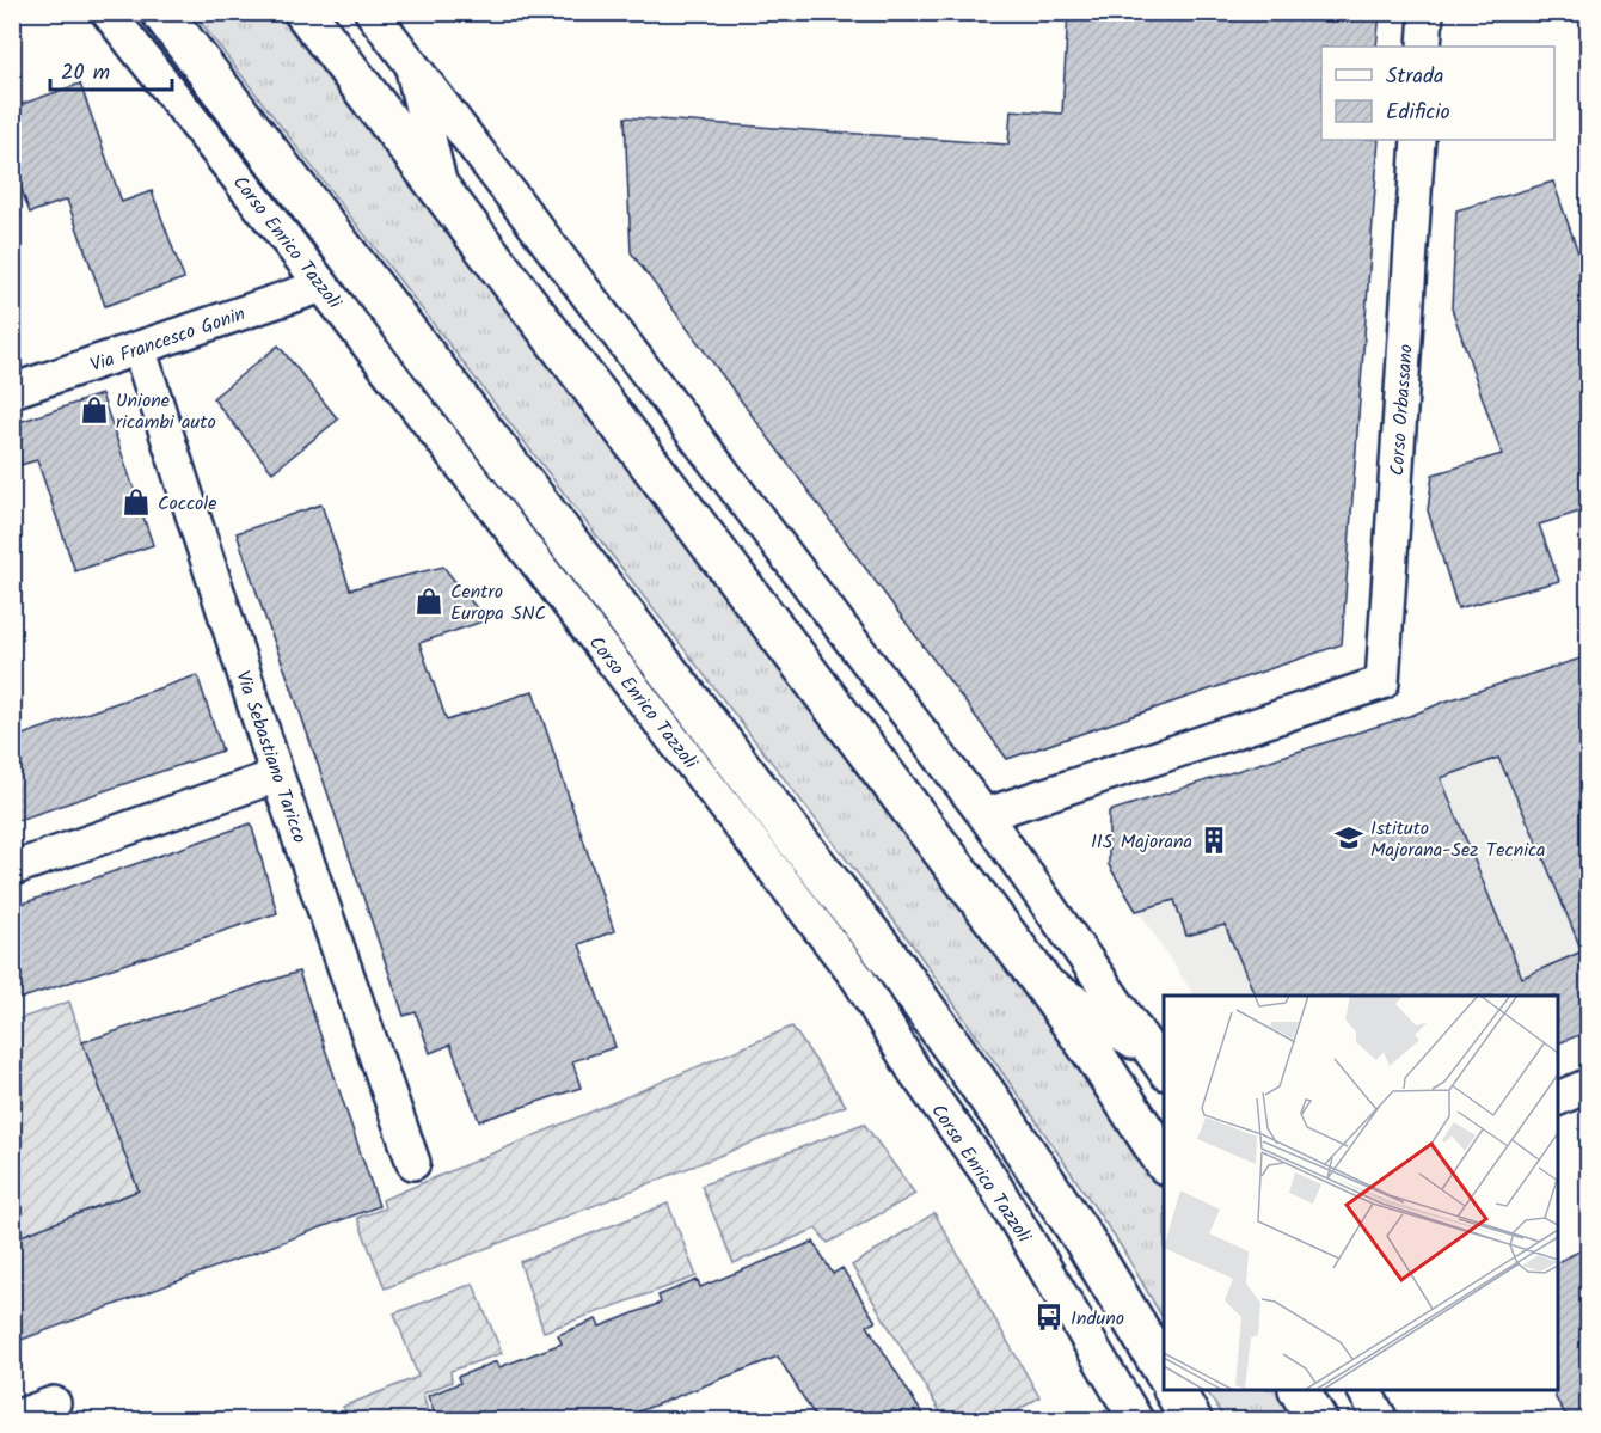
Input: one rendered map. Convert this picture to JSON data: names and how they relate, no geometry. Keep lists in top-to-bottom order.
{
  "streets": {
    "street": [
      "Corso Enrico Tazzoli",
      "Via Francesco Gonin",
      "Corso Orbassano",
      "Via Sebastiano Taricco"
    ]
  },
  "crossings": [
    ["Corso Enrico Tazzoli", "Via Francesco Gonin"],
    ["Via Francesco Gonin", "Via Sebastiano Taricco"]
  ],
  "places": {
    "shop": ["Unione ricambi auto", "Coccole", "Centro Europa SNC"],
    "school or university": ["Istituto Majorana-Sez Tecnica"],
    "building": ["IIS Majorana"],
    "bus stop": ["Induno"]
  },
  "legend": ["Strada", "Edificio"],
  "scale_bar": "20 m"
}
